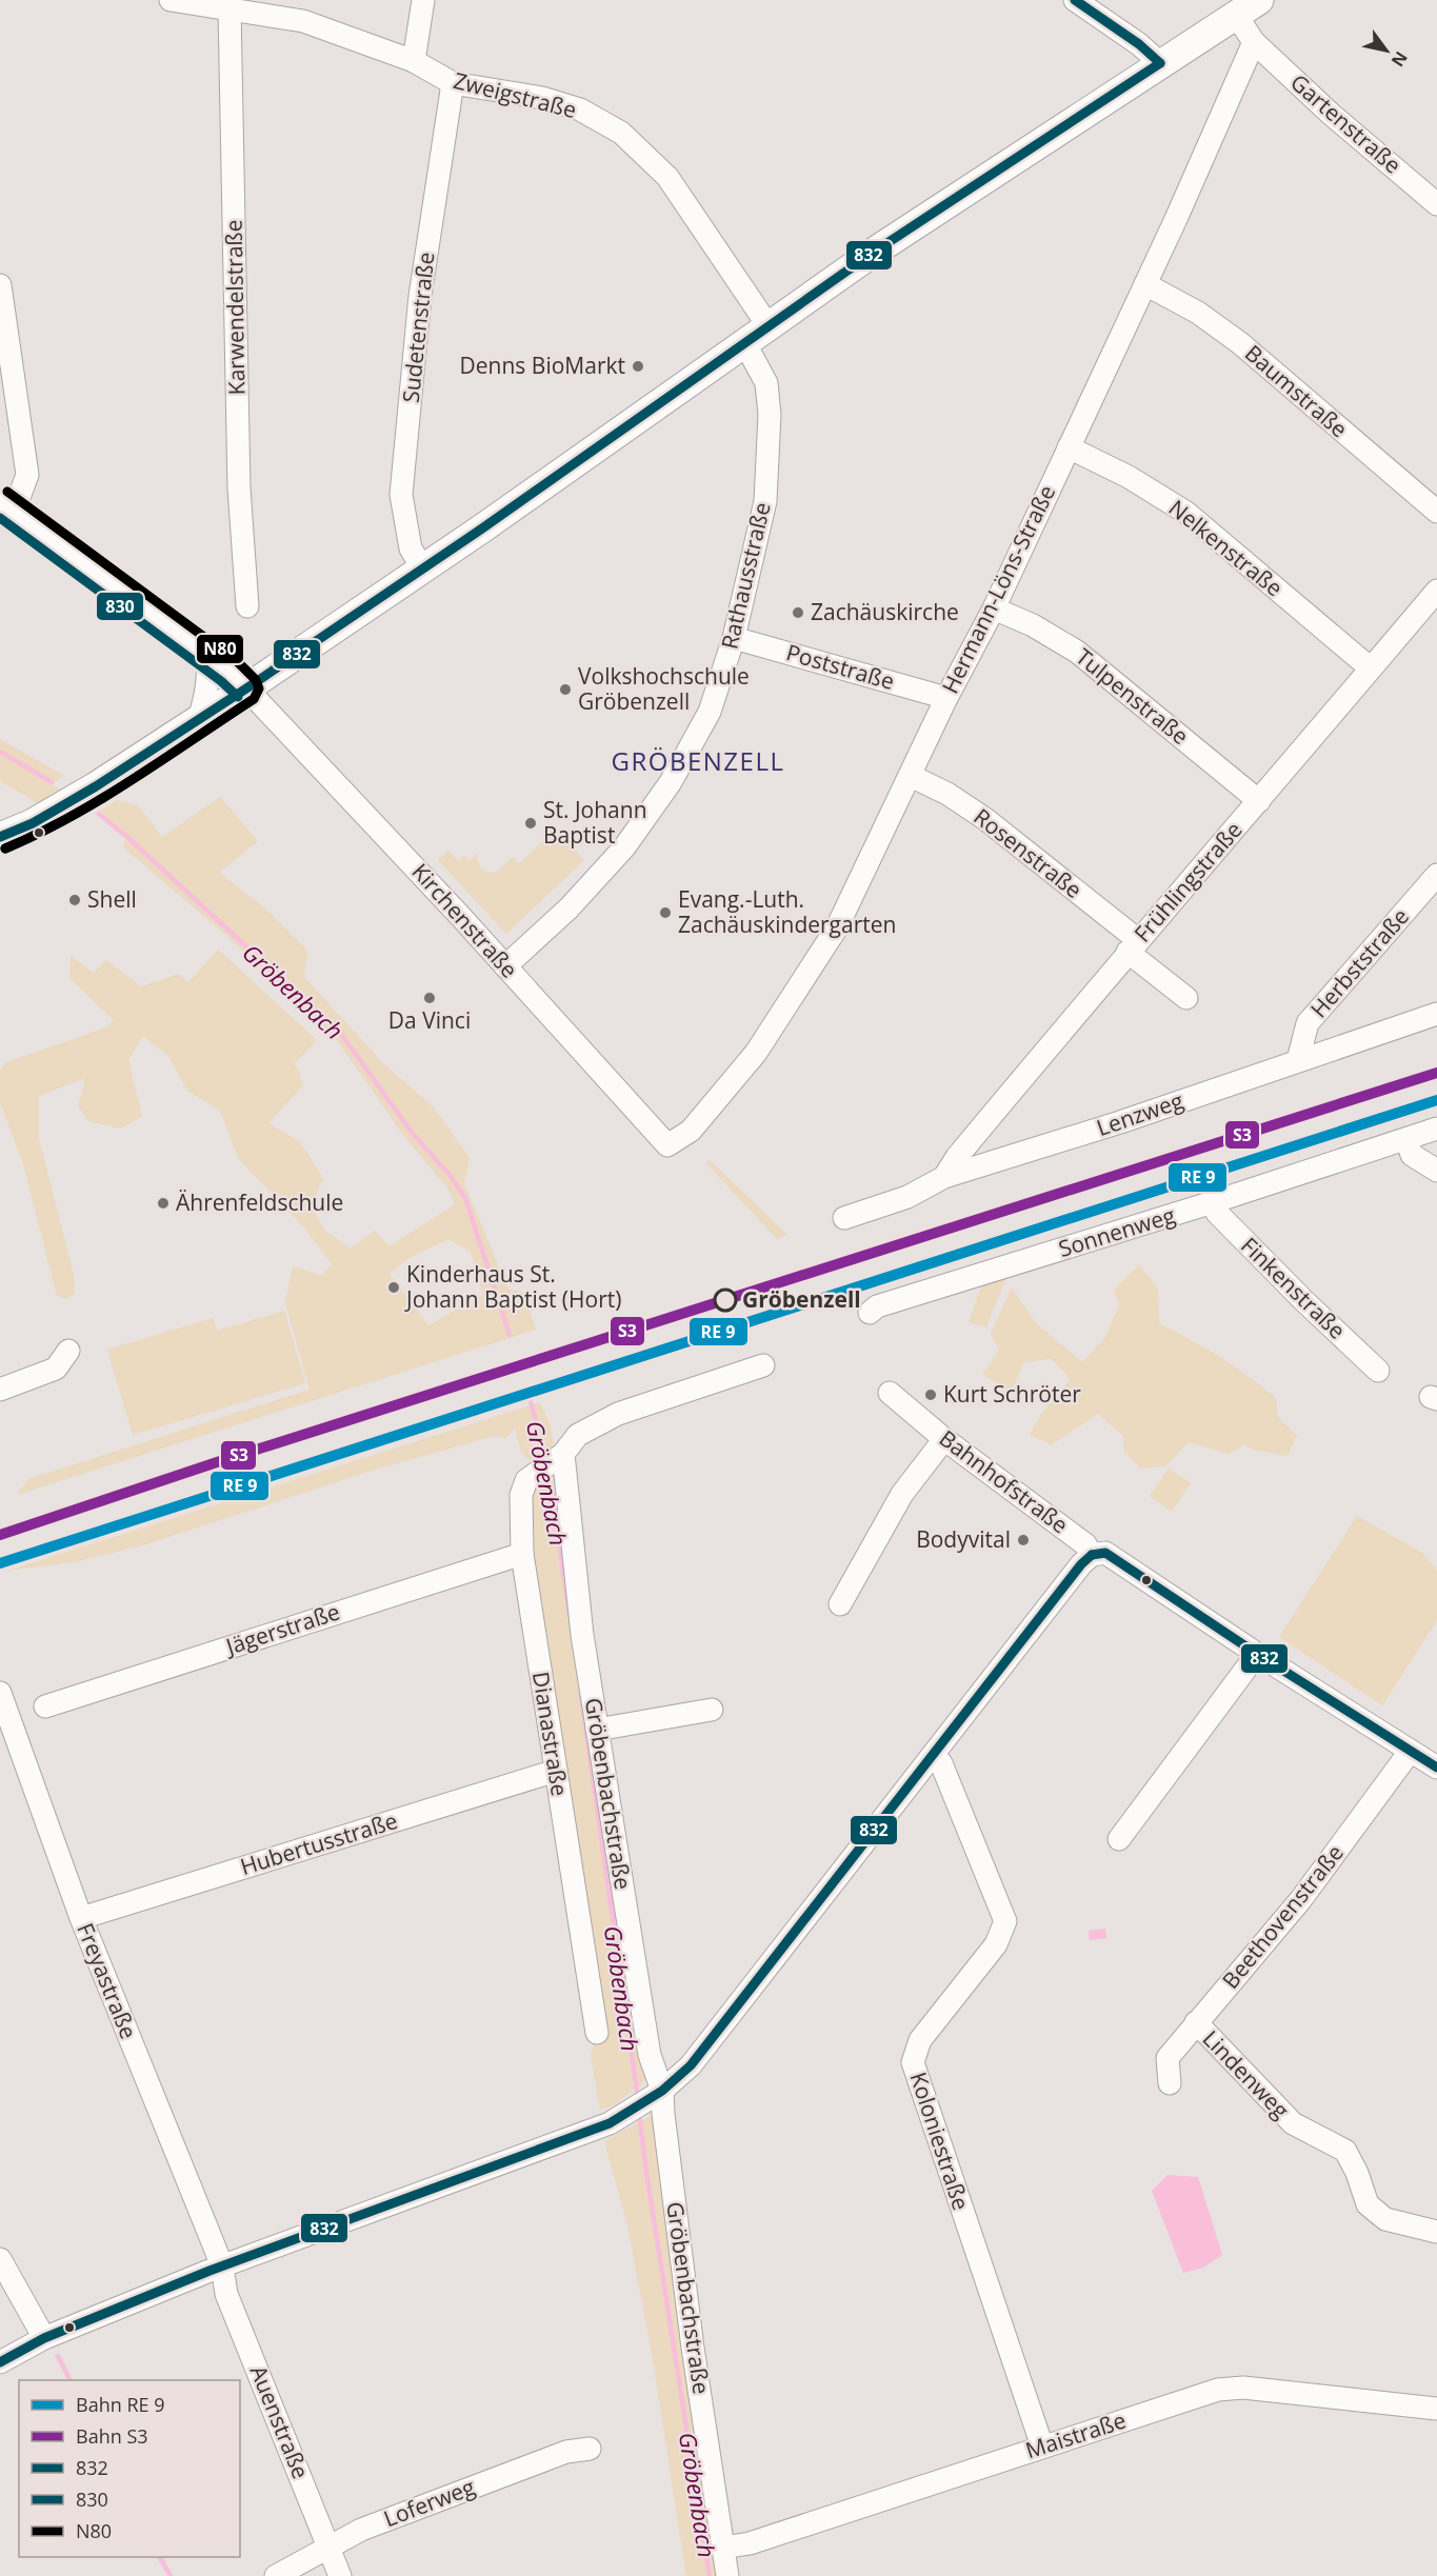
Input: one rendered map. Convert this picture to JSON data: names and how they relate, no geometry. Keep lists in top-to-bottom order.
{
  "streets": {
    "street": [
      "Zweigstraße",
      "Gartenstraße",
      "Karwendelstraße",
      "Sudetenstraße",
      "Baumstraße",
      "Nelkenstraße",
      "Rathausstraße",
      "Hermann-Löns-Straße",
      "Poststraße",
      "Tulpenstraße",
      "Rosenstraße",
      "Frühlingstraße",
      "Kirchenstraße",
      "Herbststraße",
      "Lenzweg",
      "Sonnenweg",
      "Finkenstraße",
      "Bahnhofstraße",
      "Jägerstraße",
      "Dianastraße",
      "Gröbenbachstraße",
      "Hubertusstraße",
      "Beethovenstraße",
      "Freyastraße",
      "Lindenweg",
      "Koloniestraße",
      "Auenstraße",
      "Maistraße",
      "Loferweg"
    ]
  },
  "crossings": [
    ["Zweigstraße", "Karwendelstraße"],
    ["Zweigstraße", "Sudetenstraße"],
    ["Gartenstraße", "Hermann-Löns-Straße"],
    ["Baumstraße", "Hermann-Löns-Straße"],
    ["Nelkenstraße", "Hermann-Löns-Straße"],
    ["Nelkenstraße", "Frühlingstraße"],
    ["Rathausstraße", "Poststraße"],
    ["Rathausstraße", "Kirchenstraße"],
    ["Hermann-Löns-Straße", "Poststraße"],
    ["Hermann-Löns-Straße", "Tulpenstraße"],
    ["Hermann-Löns-Straße", "Rosenstraße"],
    ["Hermann-Löns-Straße", "Kirchenstraße"],
    ["Tulpenstraße", "Frühlingstraße"],
    ["Rosenstraße", "Frühlingstraße"],
    ["Frühlingstraße", "Lenzweg"],
    ["Herbststraße", "Lenzweg"],
    ["Sonnenweg", "Finkenstraße"],
    ["Jägerstraße", "Dianastraße"],
    ["Dianastraße", "Gröbenbachstraße"],
    ["Dianastraße", "Hubertusstraße"],
    ["Gröbenbachstraße", "Maistraße"],
    ["Hubertusstraße", "Freyastraße"],
    ["Beethovenstraße", "Lindenweg"],
    ["Freyastraße", "Auenstraße"],
    ["Koloniestraße", "Maistraße"],
    ["Auenstraße", "Loferweg"]
  ],
  "districts": ["GRÖBENZELL"],
  "water": ["Gröbenbach"],
  "places": [
    "Denns BioMarkt",
    "Zachäuskirche",
    "Volkshochschule Gröbenzell",
    "St. Johann Baptist",
    "Shell",
    "Evang.-Luth. Zachäuskindergarten",
    "Da Vinci",
    "Ährenfeldschule",
    "Kinderhaus St. Johann Baptist (Hort)",
    "Gröbenzell",
    "Kurt Schröter",
    "Bodyvital"
  ],
  "lines": [
    "transit line 832",
    "transit line N80",
    "transit line 830",
    "rail line S3"
  ],
  "legend": [
    "Bahn RE 9",
    "Bahn S3",
    "832",
    "830",
    "N80"
  ],
  "north": "bottom right"
}
